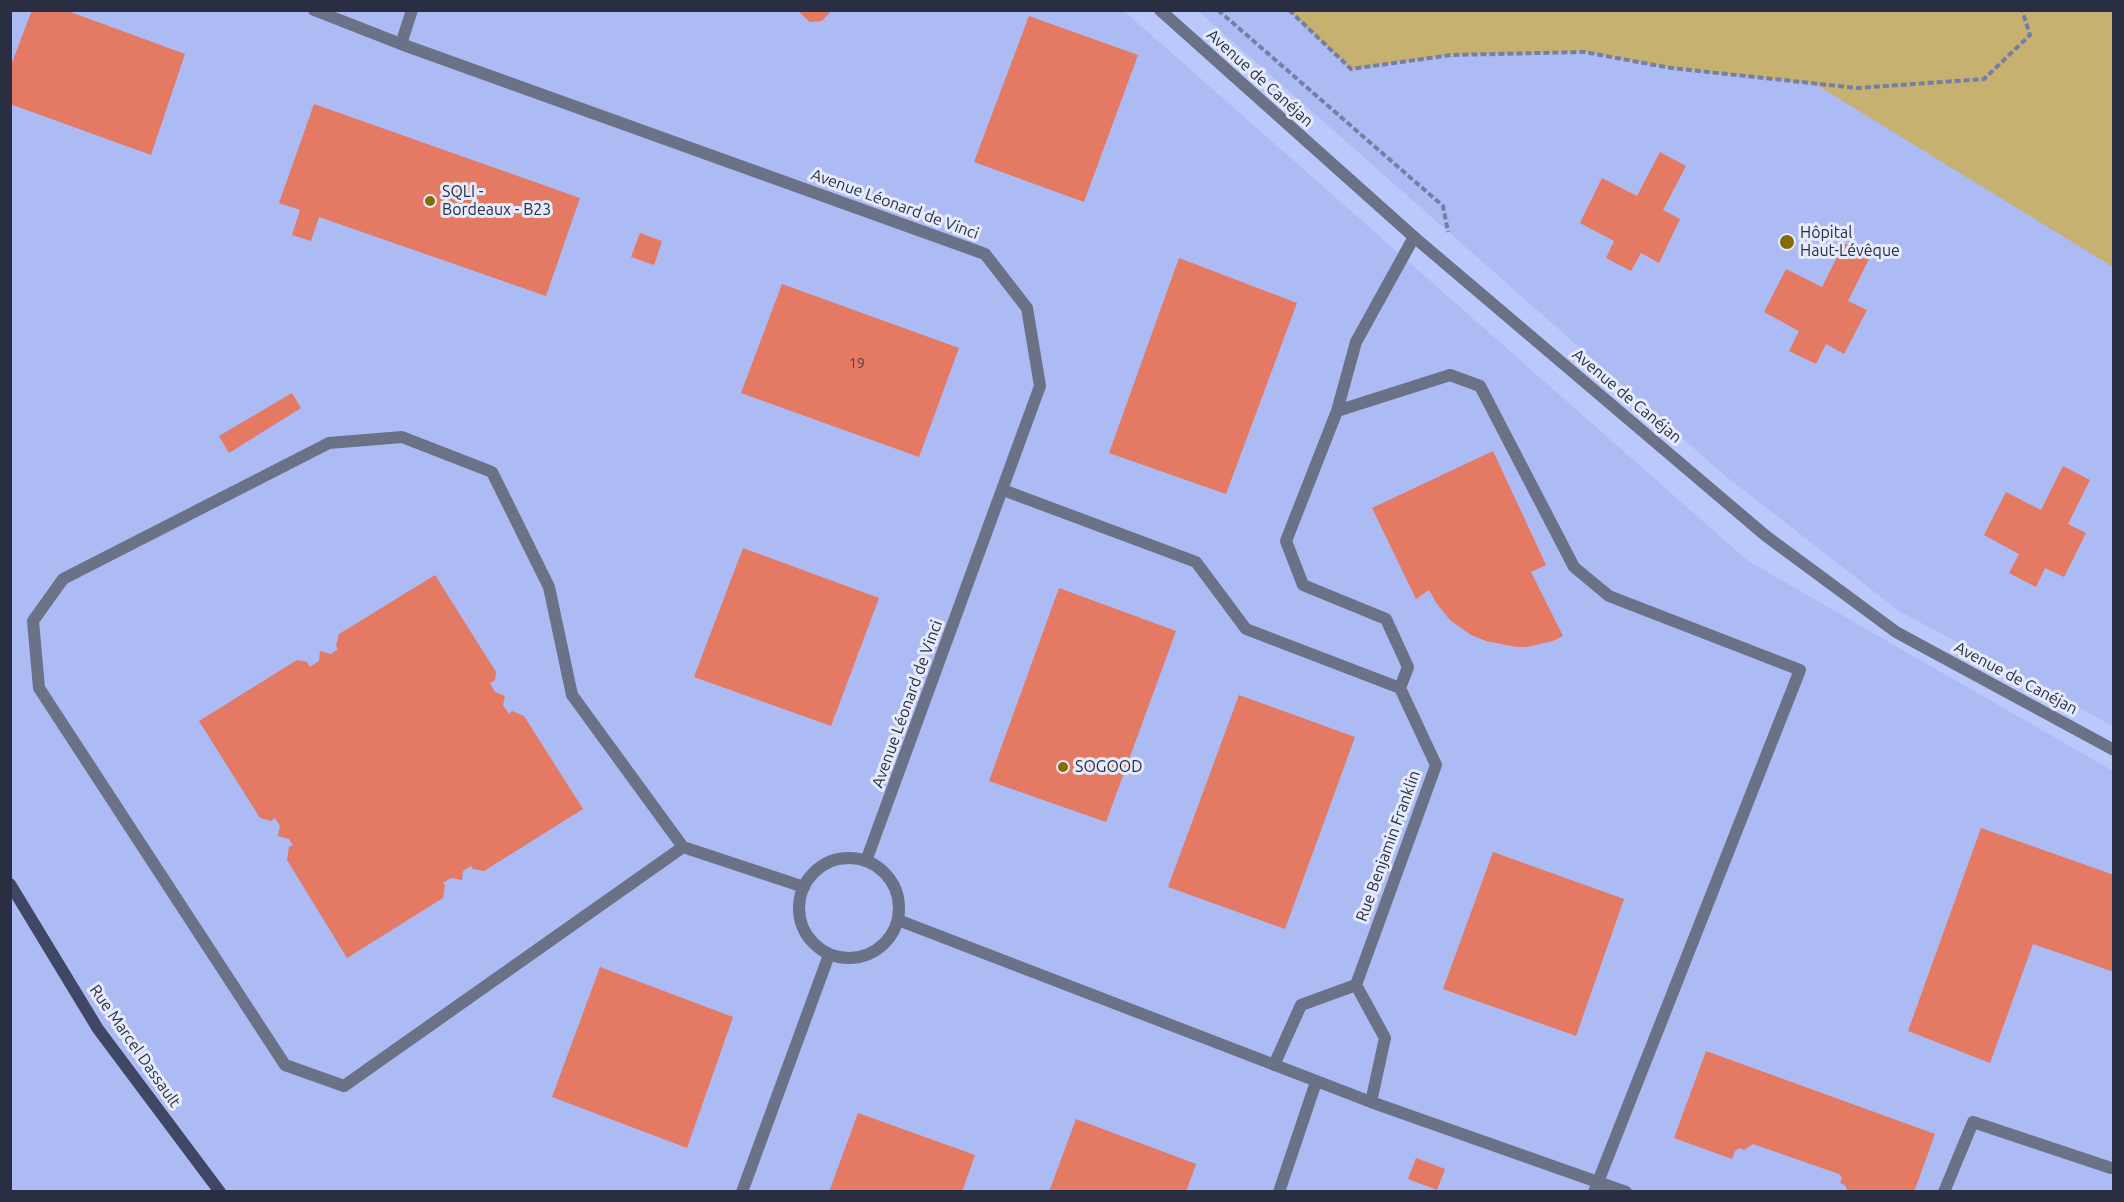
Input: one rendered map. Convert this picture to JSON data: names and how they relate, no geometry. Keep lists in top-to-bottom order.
{
  "streets": {
    "street": [
      "Avenue de Canéjan",
      "Avenue Léonard de Vinci",
      "Rue Benjamin Franklin",
      "Rue Marcel Dassault"
    ]
  },
  "places": ["SQLI - Bordeaux - B23", "Hôpital Haut-Lévêque", "SOGOOD"],
  "house_numbers": ["19"]
}
